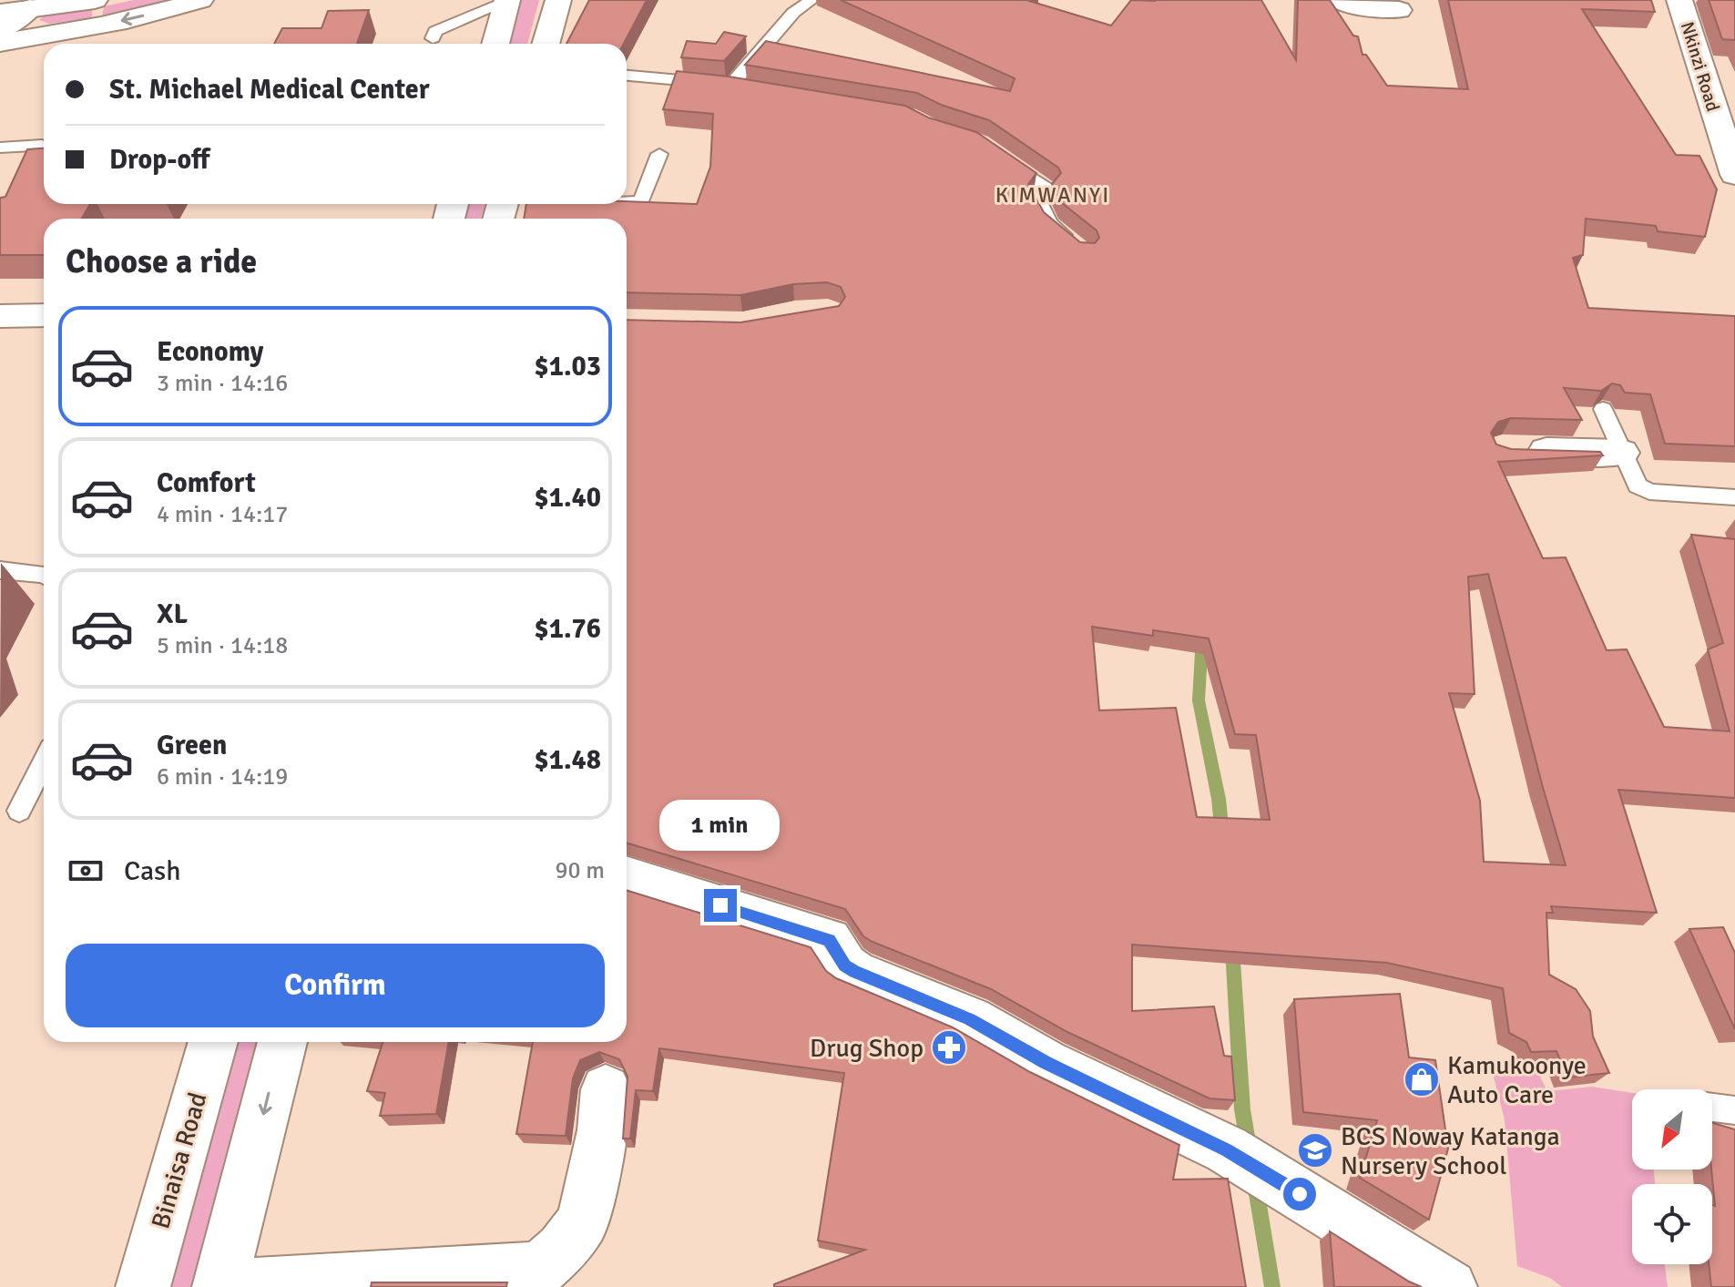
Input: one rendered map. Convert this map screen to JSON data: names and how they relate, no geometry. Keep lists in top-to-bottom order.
{
  "streets": {
    "street": ["Nkinzi Road", "Binaisa Road"]
  },
  "districts": ["KIMWANYI"],
  "places": {
    "pharmacy": ["Drug Shop"],
    "shop": ["Kamukoonye Auto Care"],
    "school or university": ["BCS Noway Katanga Nursery School"]
  },
  "north": "bottom left",
  "page": {
    "banner": ["St. Michael Medical Center", "Drop-off"],
    "heading": "Choose a ride",
    "list": [
      {
        "name": "Economy",
        "note": "3 min · 14:16",
        "value": "$1.03"
      },
      {
        "name": "Comfort",
        "note": "4 min · 14:17",
        "value": "$1.40"
      },
      {
        "name": "XL",
        "note": "5 min · 14:18",
        "value": "$1.76"
      },
      {
        "name": "Green",
        "note": "6 min · 14:19",
        "value": "$1.48"
      }
    ],
    "bubble": "1 min",
    "pay": ["Cash", "90 m"],
    "buttons": "Confirm"
  }
}
